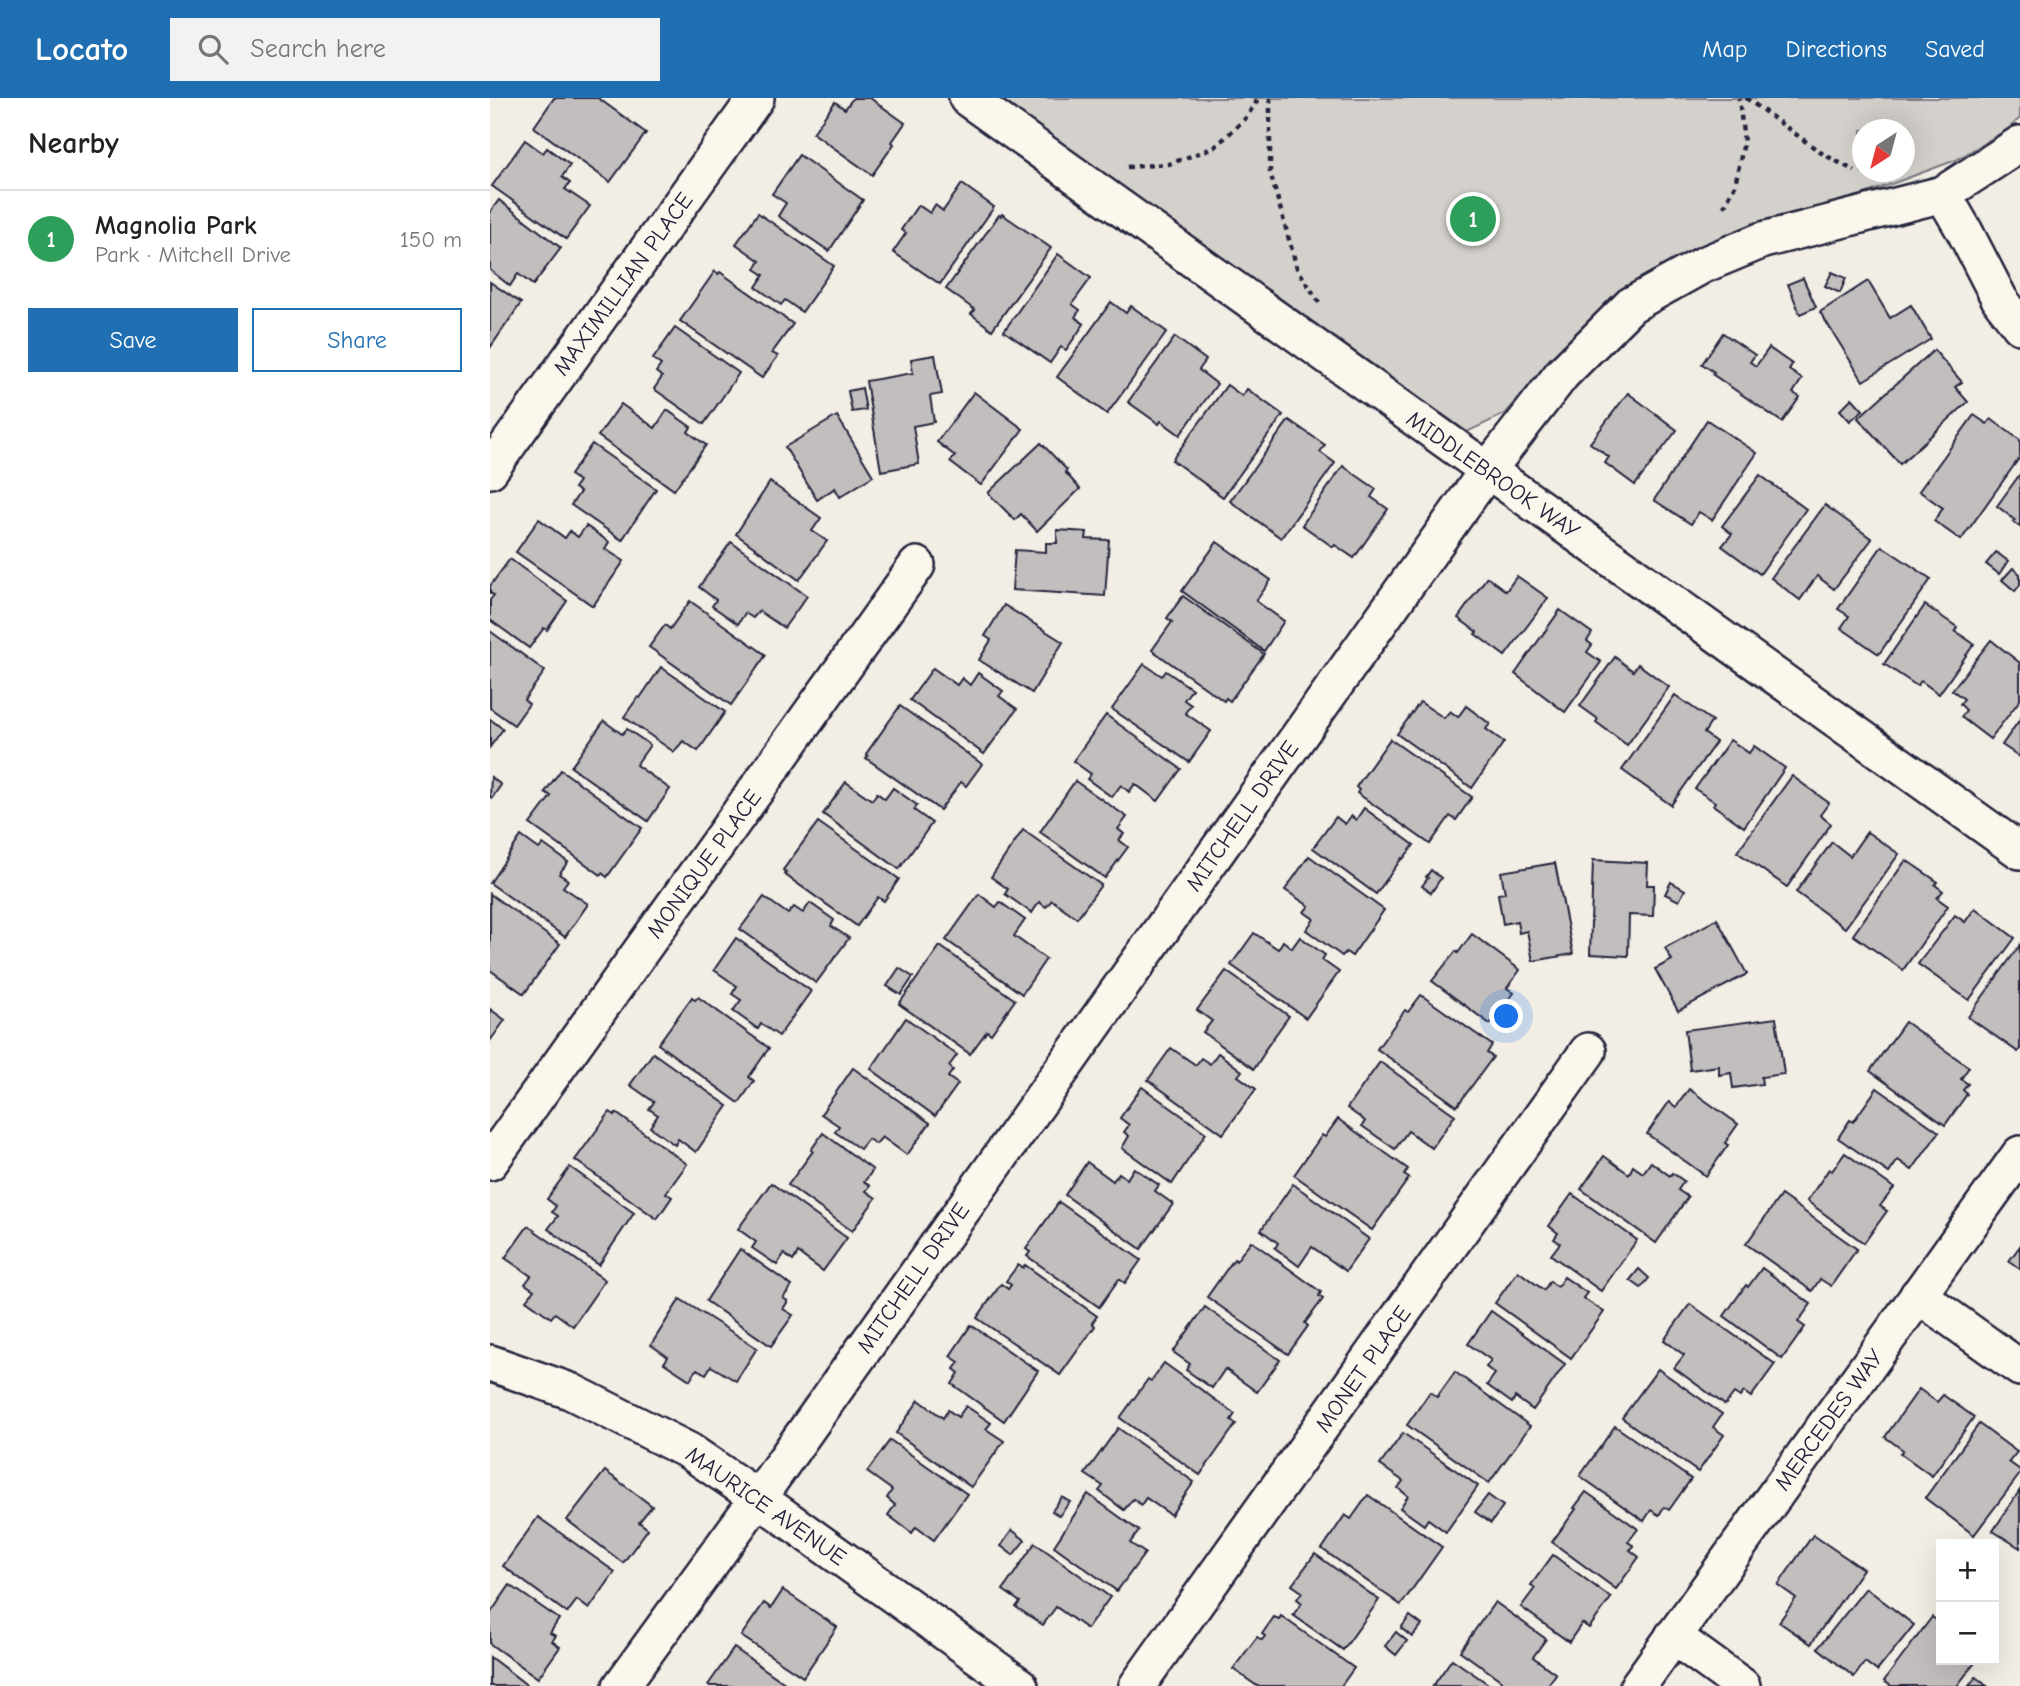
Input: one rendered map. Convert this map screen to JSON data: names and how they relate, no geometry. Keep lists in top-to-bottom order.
{
  "streets": {
    "street": [
      "MAXIMILLIAN PLACE",
      "MIDDLEBROOK WAY",
      "MITCHELL DRIVE",
      "MONIQUE PLACE",
      "MONET PLACE",
      "MERCEDES WAY",
      "MAURICE AVENUE"
    ]
  },
  "crossings": [
    ["MIDDLEBROOK WAY", "MITCHELL DRIVE"],
    ["MITCHELL DRIVE", "MAURICE AVENUE"]
  ],
  "north": "bottom left",
  "page": {
    "header": "Locato",
    "search": "Search here",
    "nav": ["Map", "Directions", "Saved"],
    "heading": "Nearby",
    "list": [
      {
        "mark": "1",
        "name": "Magnolia Park",
        "note": "Park · Mitchell Drive",
        "value": "150 m"
      }
    ],
    "pins": "1",
    "buttons": ["Save", "Share"],
    "map_buttons": ["+", "−"]
  }
}
